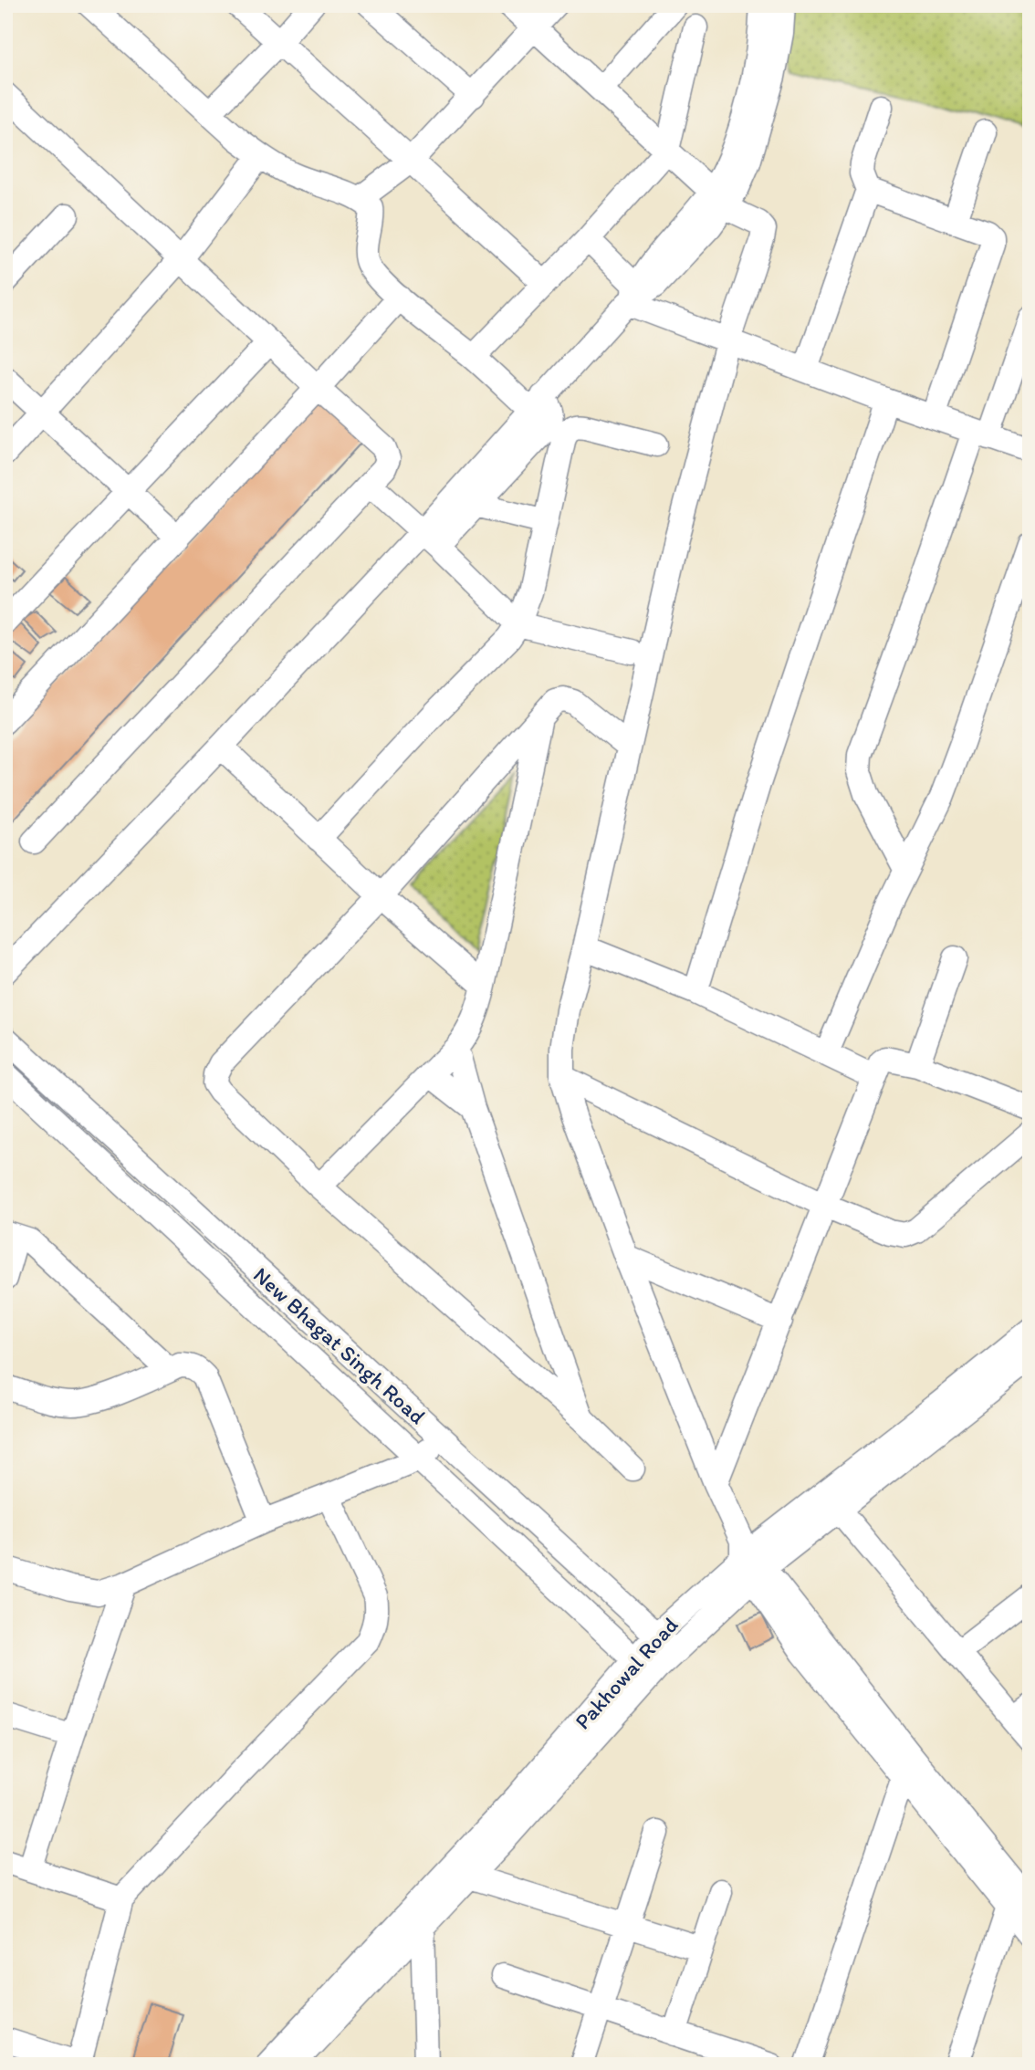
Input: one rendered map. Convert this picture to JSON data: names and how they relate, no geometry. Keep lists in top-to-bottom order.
{
  "streets": {
    "street": ["New Bhagat Singh Road", "Pakhowal Road"]
  },
  "crossings": [
    ["New Bhagat Singh Road", "Pakhowal Road"]
  ]
}
